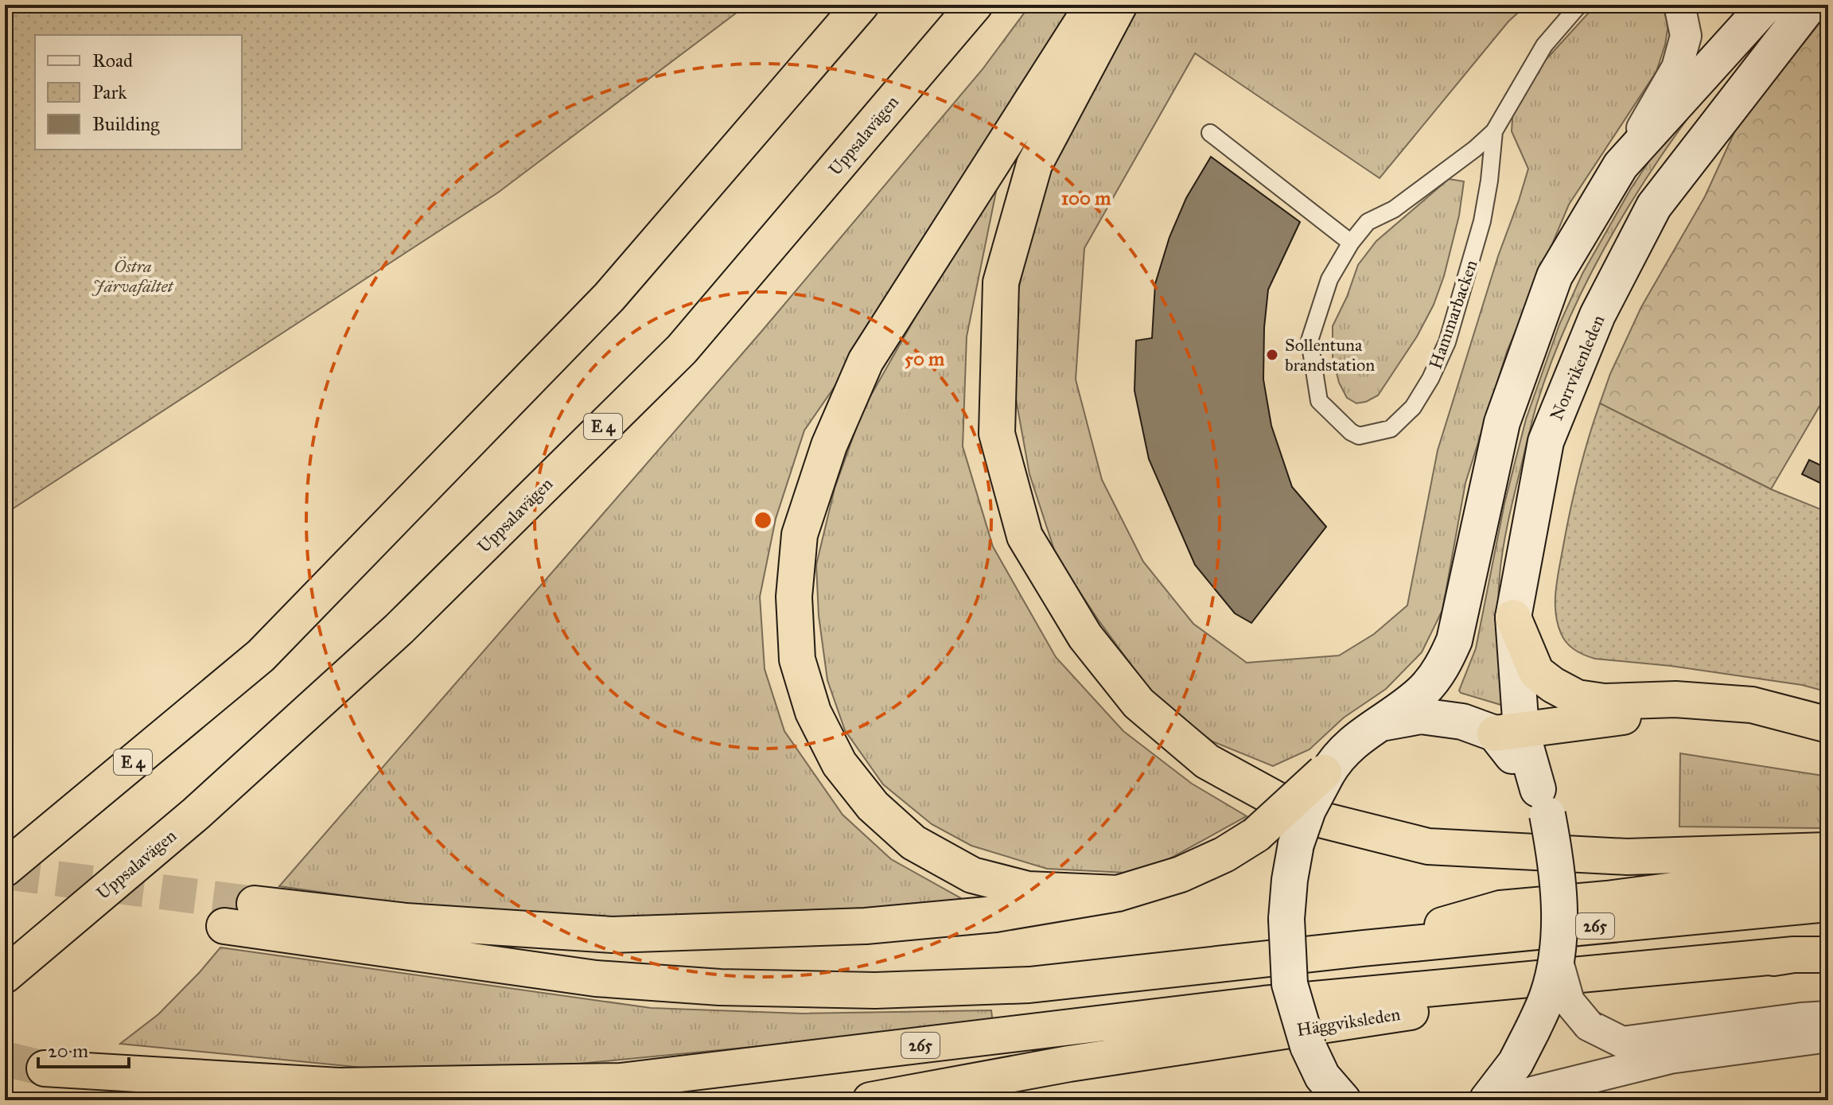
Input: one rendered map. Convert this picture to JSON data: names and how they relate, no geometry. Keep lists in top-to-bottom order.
{
  "streets": {
    "highway": [
      "Uppsalavägen",
      "E 4",
      "265",
      "Häggviksleden"
    ],
    "main road": ["Norrvikenleden"],
    "lane": ["Hammarbacken"]
  },
  "crossings": [
    ["265", "Häggviksleden"]
  ],
  "parks": ["Östra Järvafältet"],
  "places": ["Sollentuna brandstation"],
  "legend": ["Road", "Park", "Building"],
  "scale_bar": "20 m",
  "rings": ["100 m", "50 m"]
}
